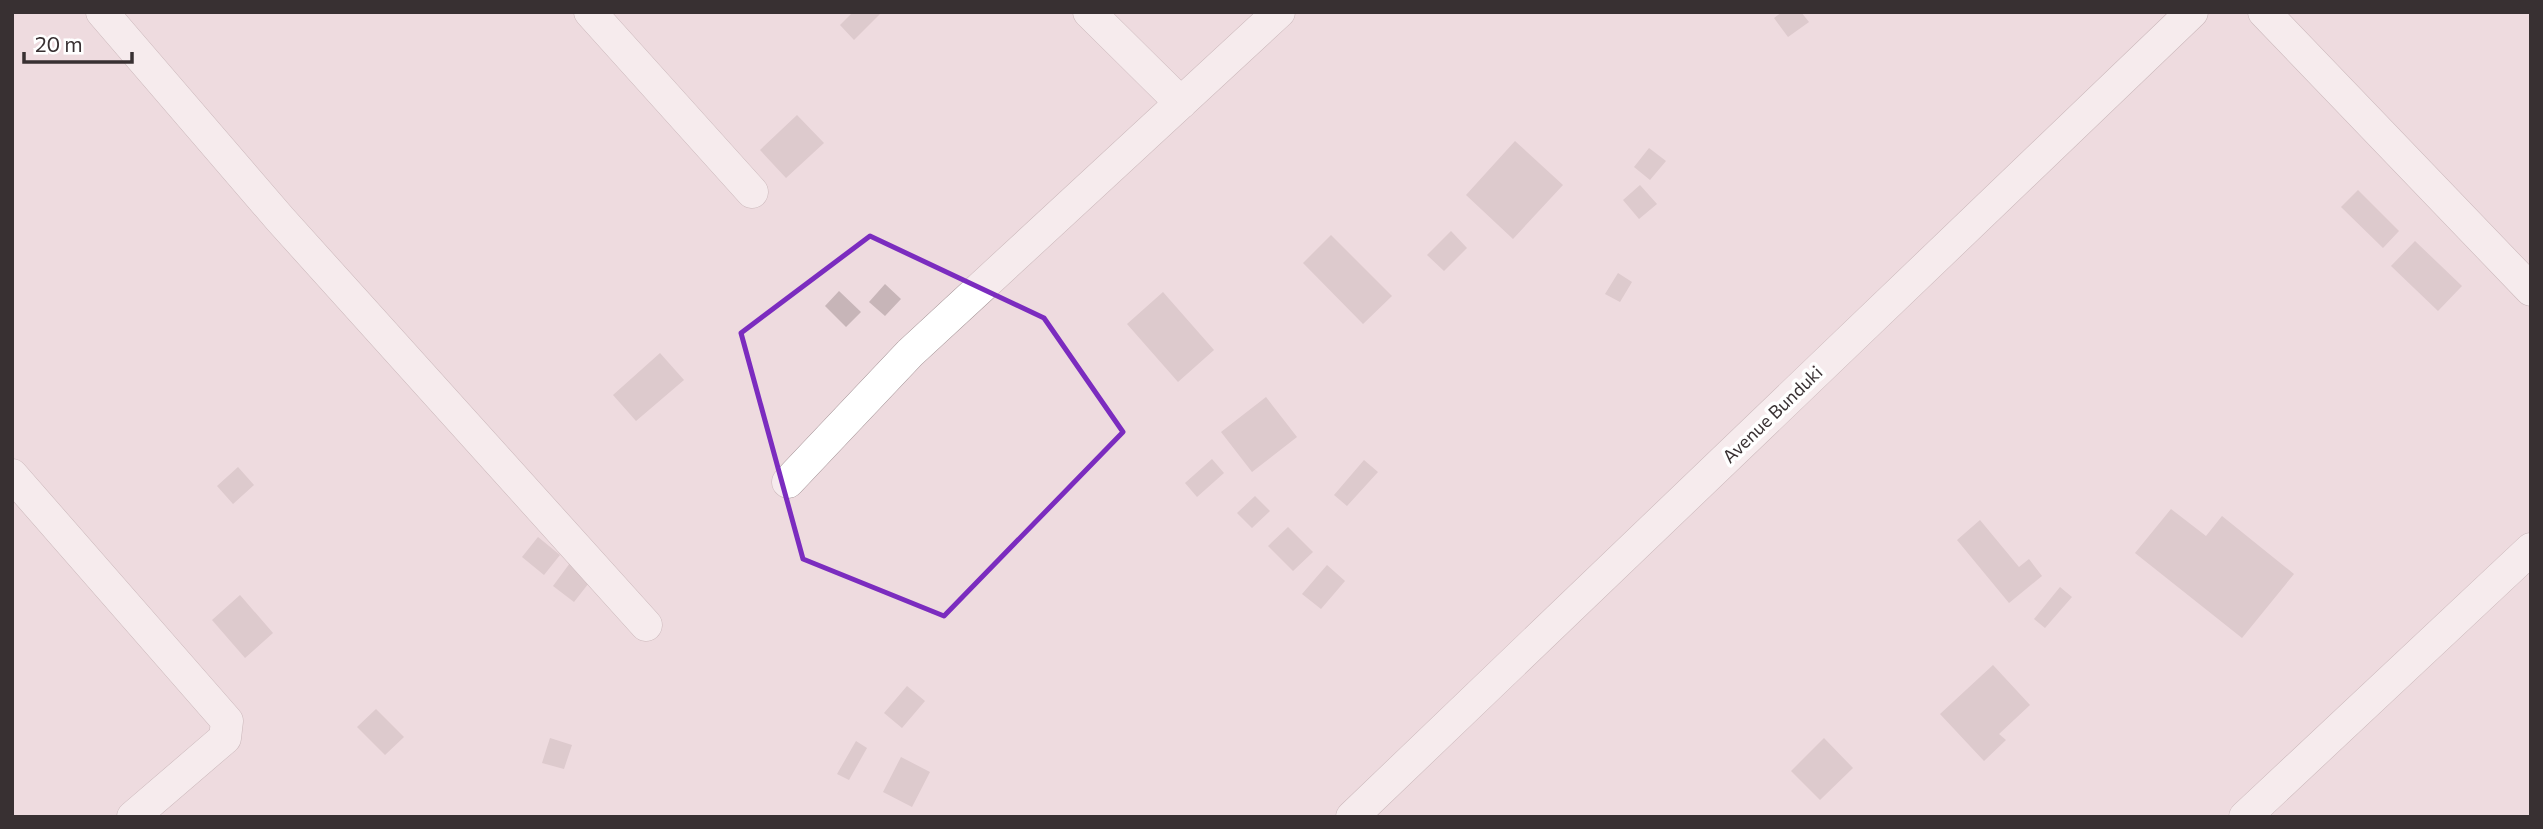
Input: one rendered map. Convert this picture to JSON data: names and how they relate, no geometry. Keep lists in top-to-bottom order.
{
  "streets": {
    "street": ["Avenue Bunduki"]
  },
  "scale_bar": "20 m"
}
